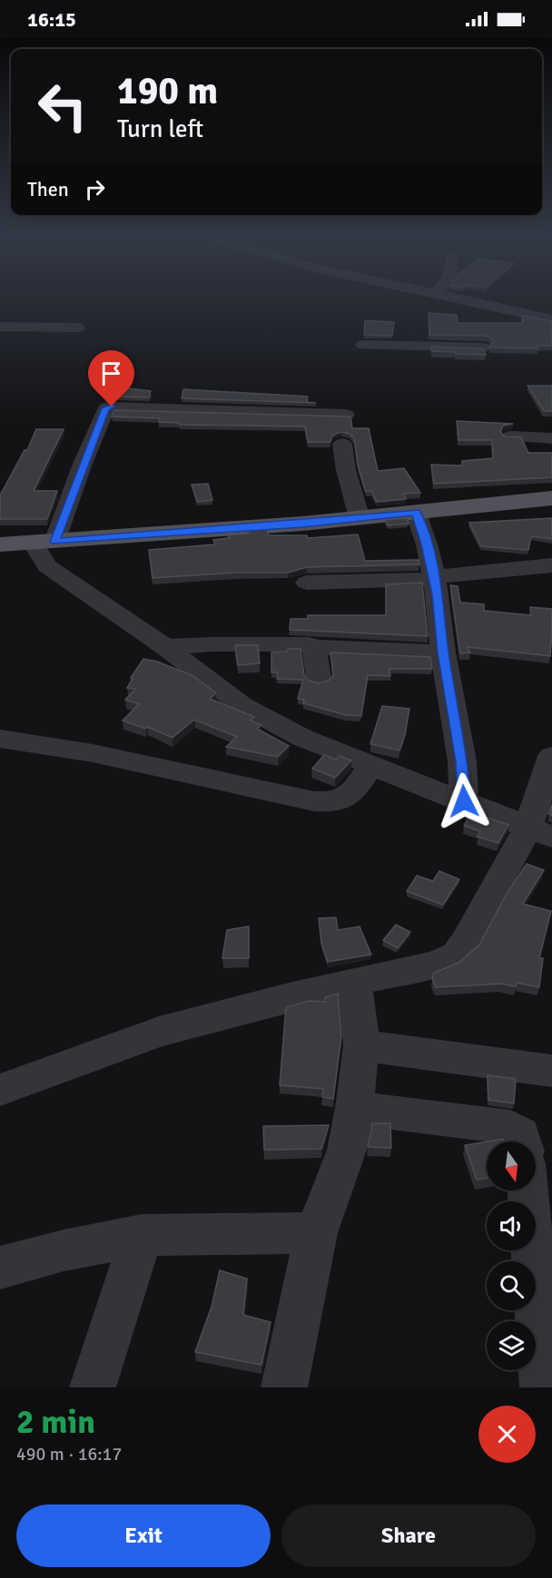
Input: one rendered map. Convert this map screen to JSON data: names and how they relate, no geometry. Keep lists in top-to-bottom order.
{
  "north": "bottom",
  "page": {
    "status": "16:15",
    "turn": ["190 m", "Turn left"],
    "then": "Then",
    "heading": ["2 min", "490 m · 16:17"],
    "buttons": ["Exit", "Share"]
  }
}
